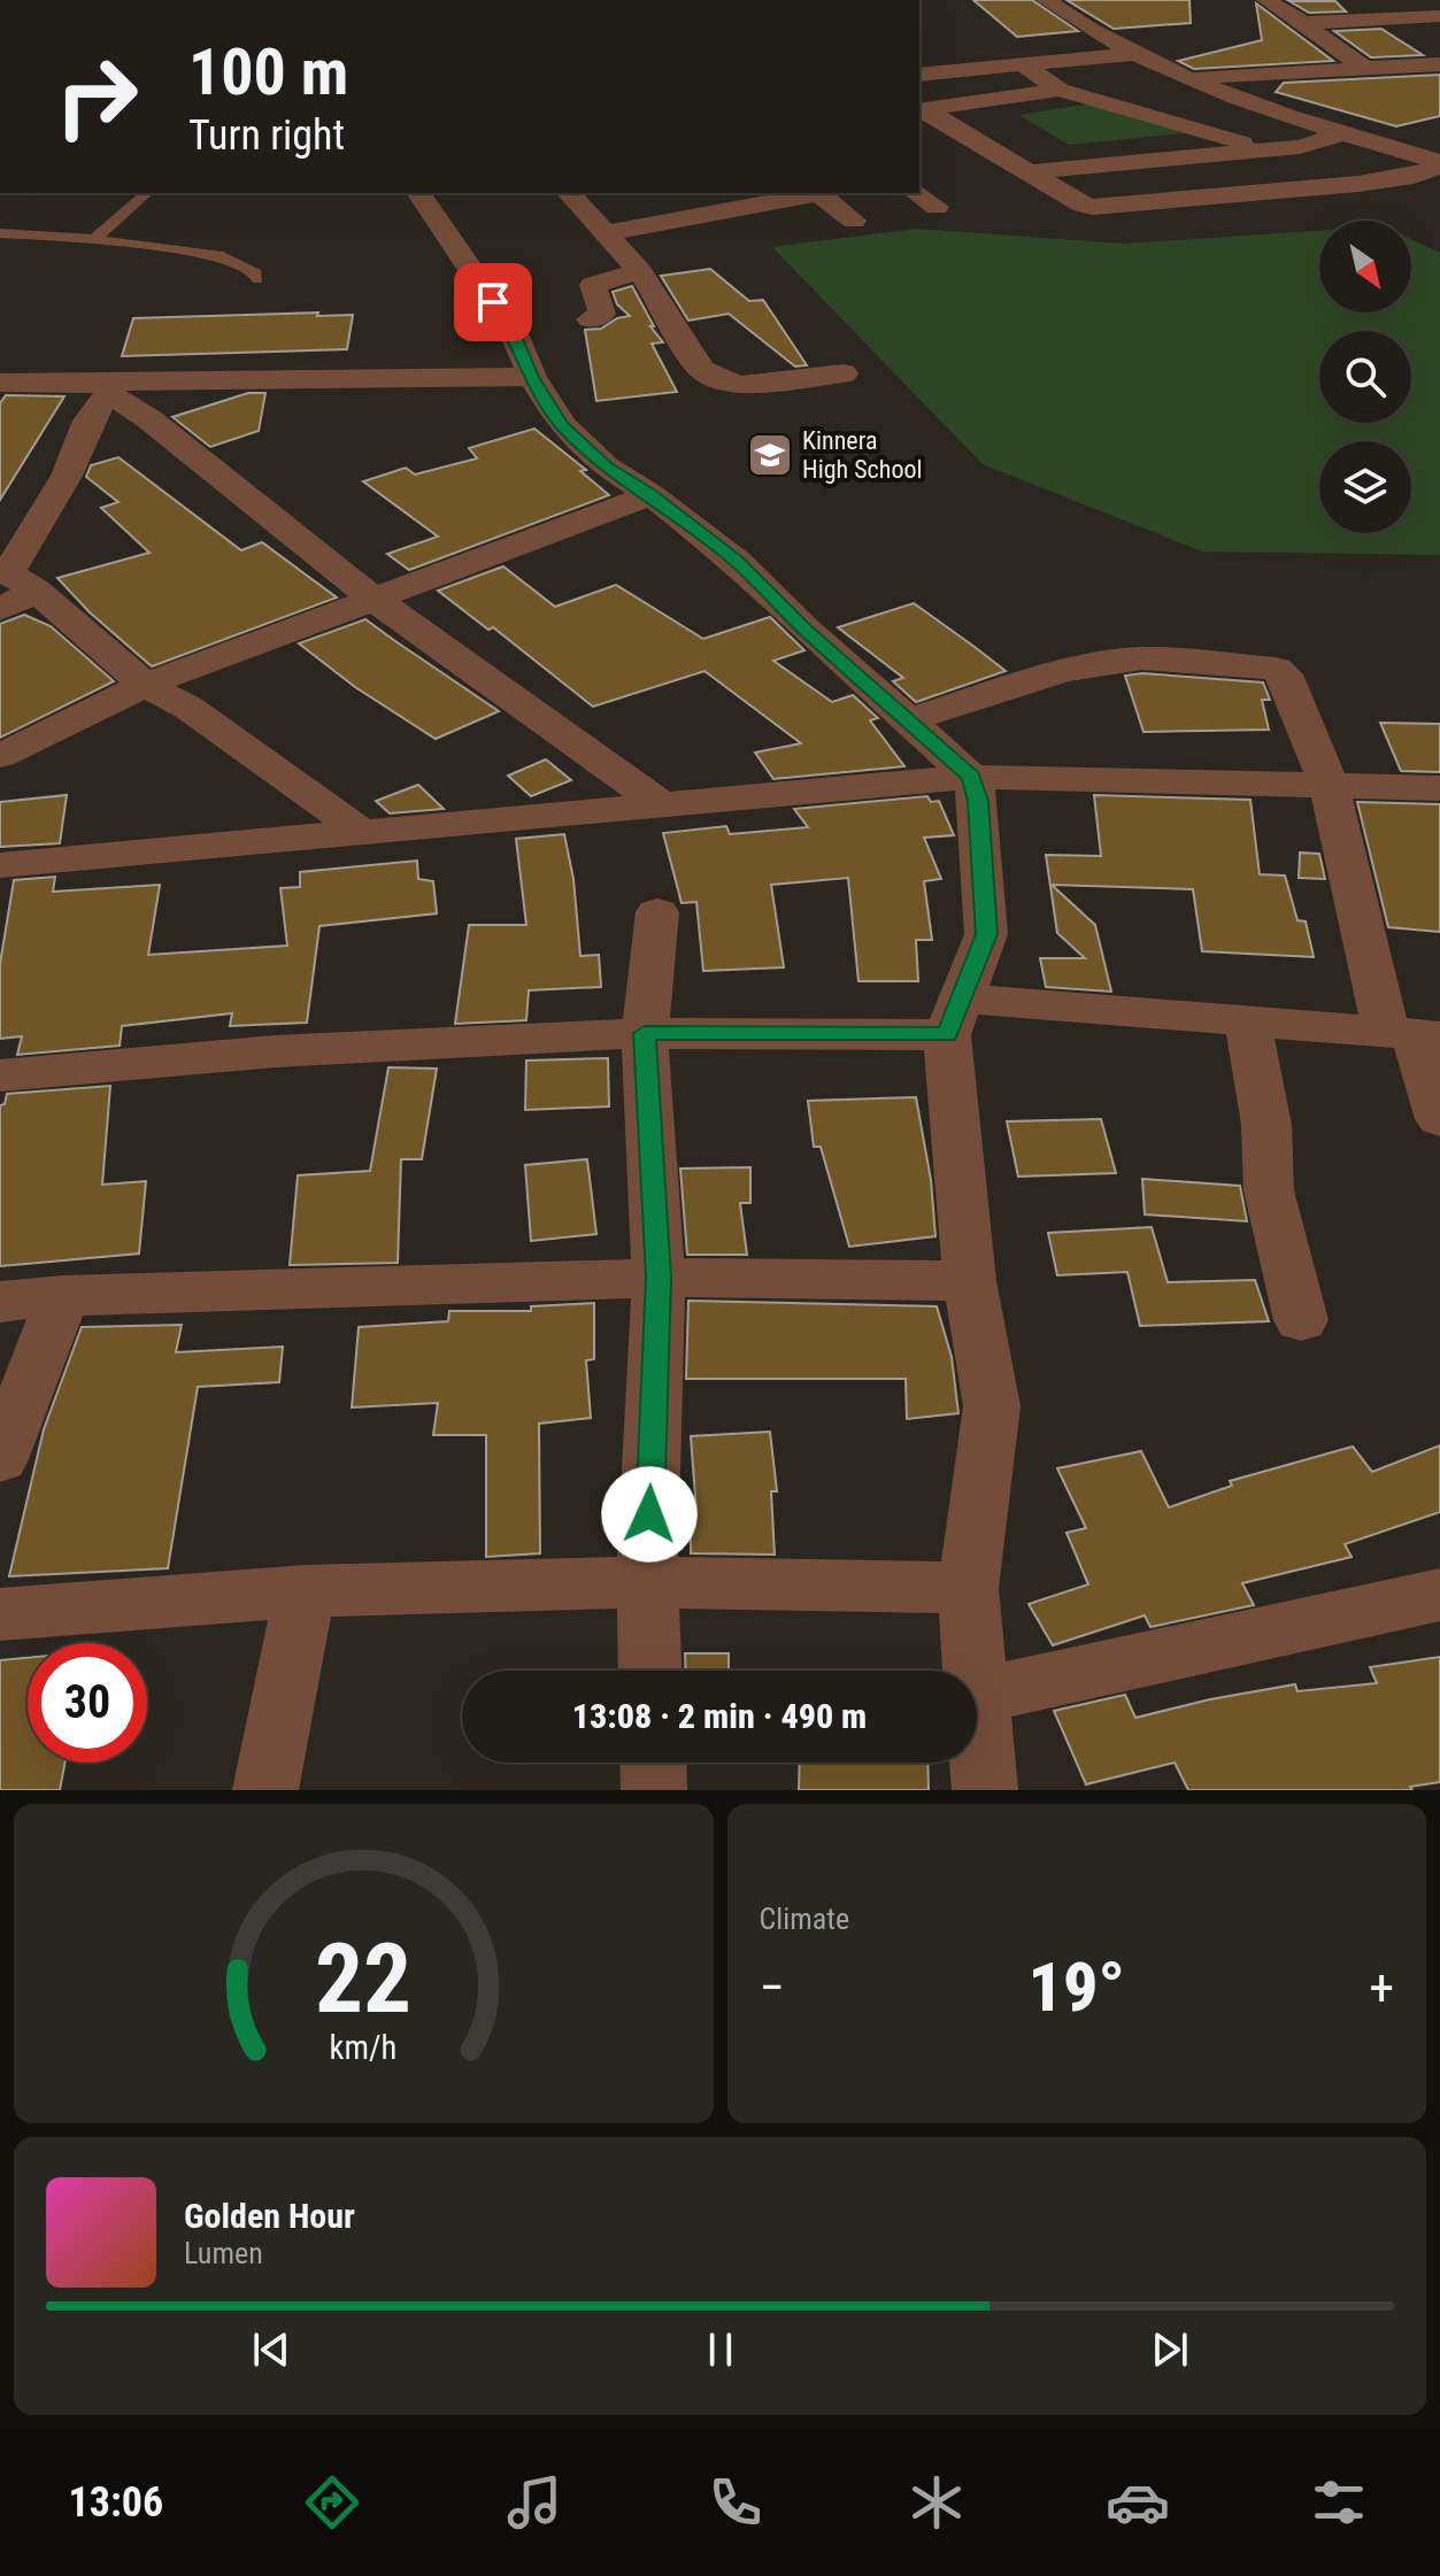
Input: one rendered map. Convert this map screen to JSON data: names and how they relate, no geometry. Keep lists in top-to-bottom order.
{
  "places": {
    "school or university": ["Kinnera High School"]
  },
  "north": "bottom right",
  "page": {
    "turn": ["100 m", "Turn right"],
    "limit": "30",
    "trip": "13:08 · 2 min · 490 m",
    "tile": "Climate",
    "heat": ["−", "19°", "+"],
    "song": ["Golden Hour", "Lumen"],
    "tabs": "13:06",
    "gauge": ["22", "km/h"]
  }
}
